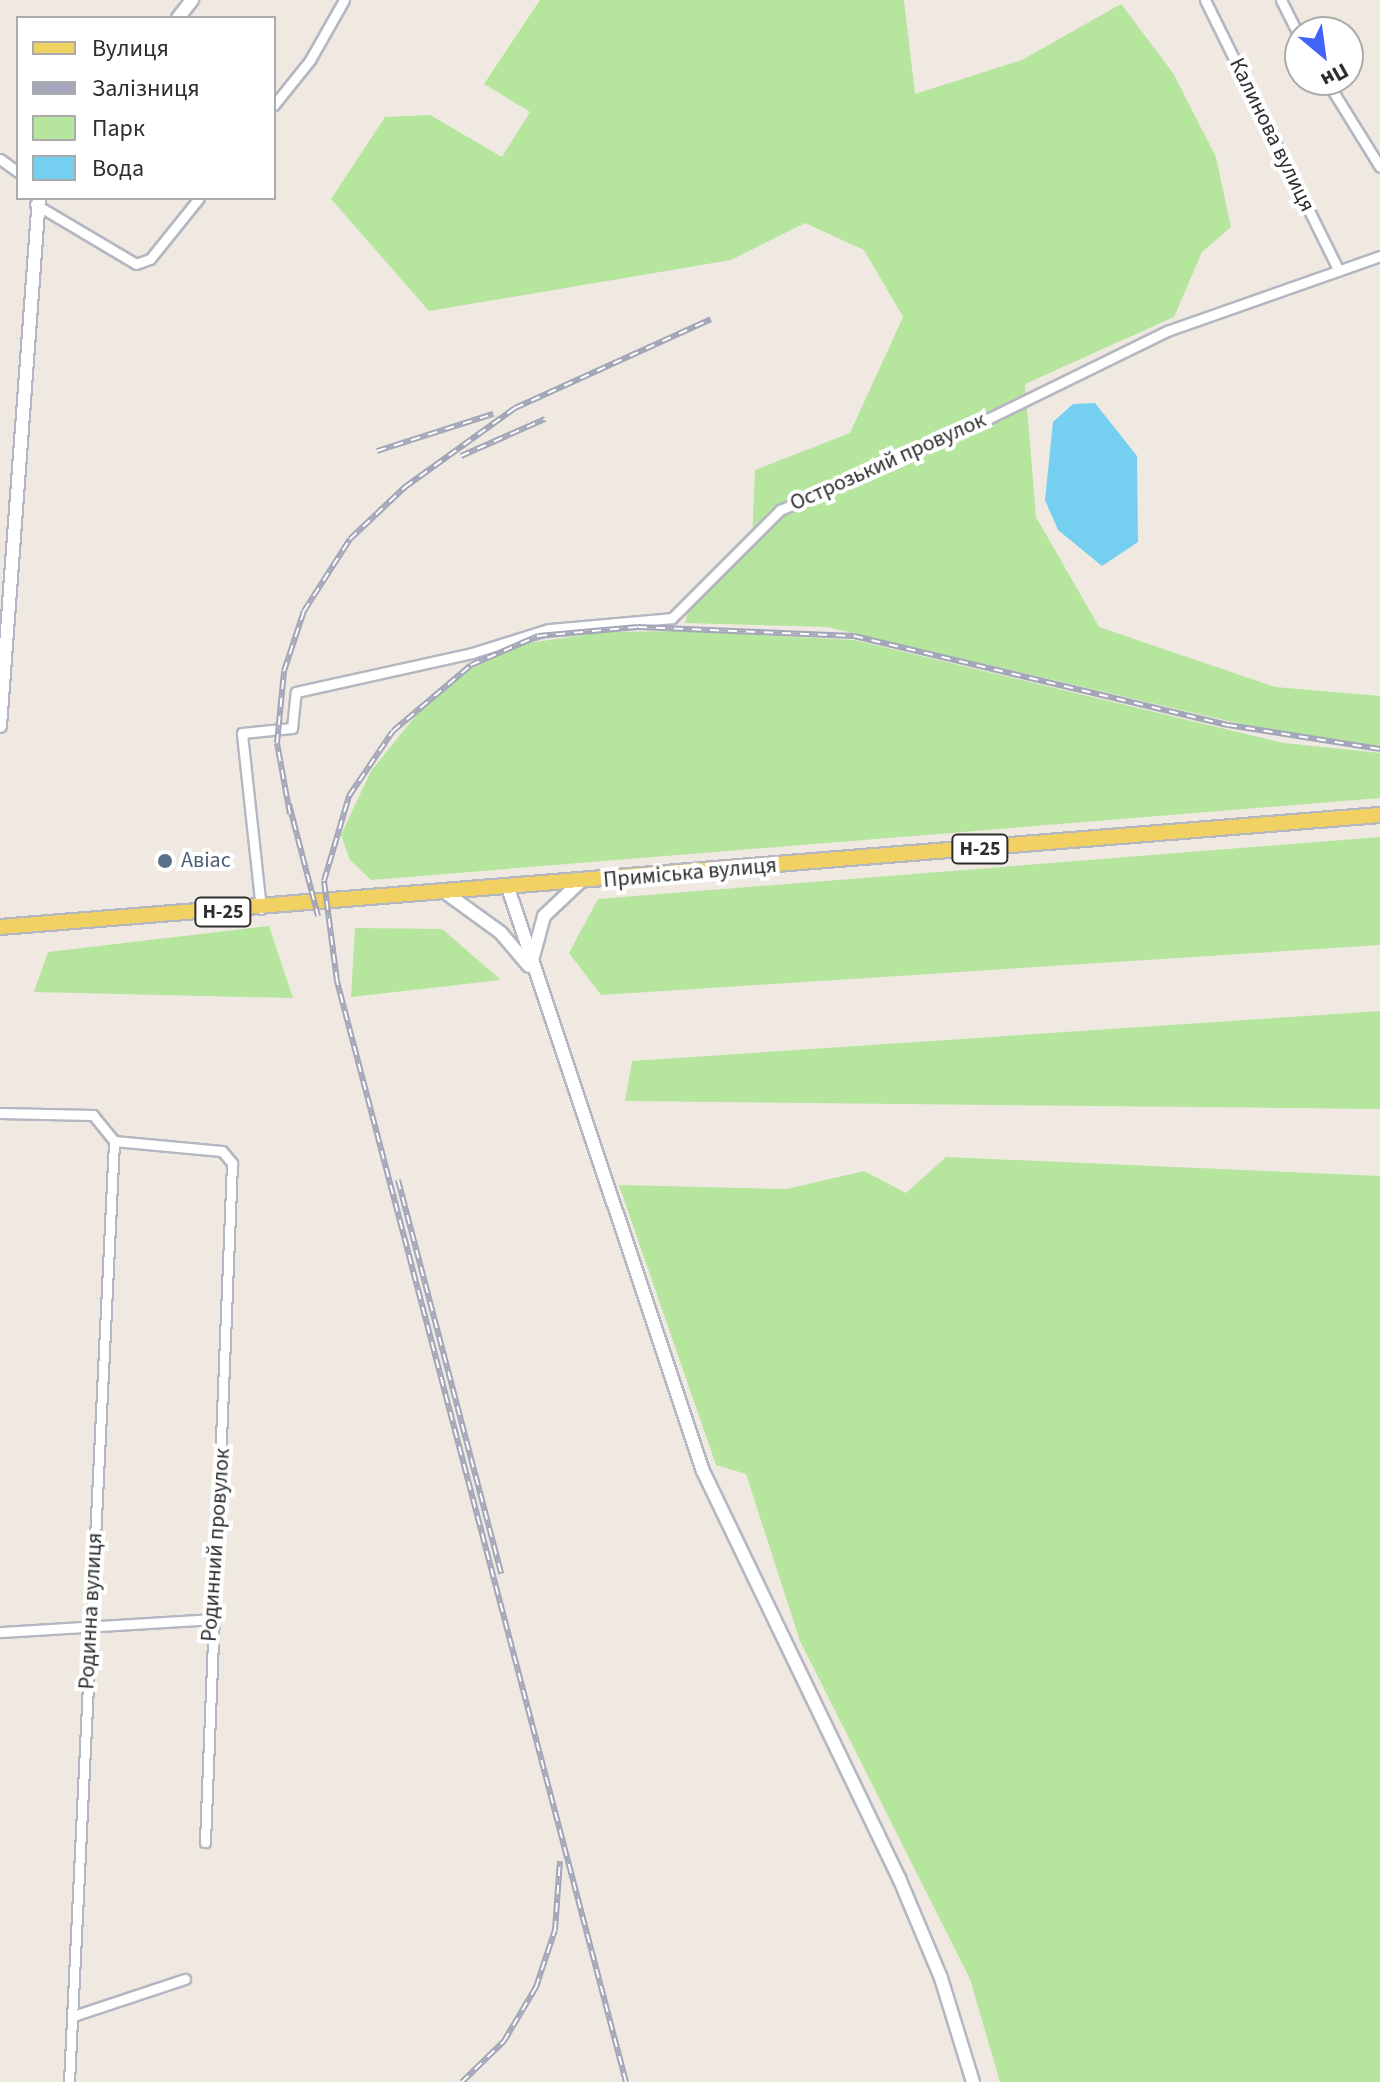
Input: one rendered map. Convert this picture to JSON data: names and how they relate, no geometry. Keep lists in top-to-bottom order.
{
  "streets": {
    "main road": ["Н-25", "Приміська вулиця"],
    "street": [
      "Калинова вулиця",
      "Острозький провулок",
      "Родинний провулок",
      "Родинна вулиця"
    ]
  },
  "crossings": [
    ["Калинова вулиця", "Острозький провулок"],
    ["Острозький провулок", "Приміська вулиця"],
    ["Родинний провулок", "Родинна вулиця"]
  ],
  "places": ["Авіас"],
  "legend": [
    "Вулиця",
    "Залізниця",
    "Парк",
    "Вода"
  ],
  "north": "bottom right"
}
